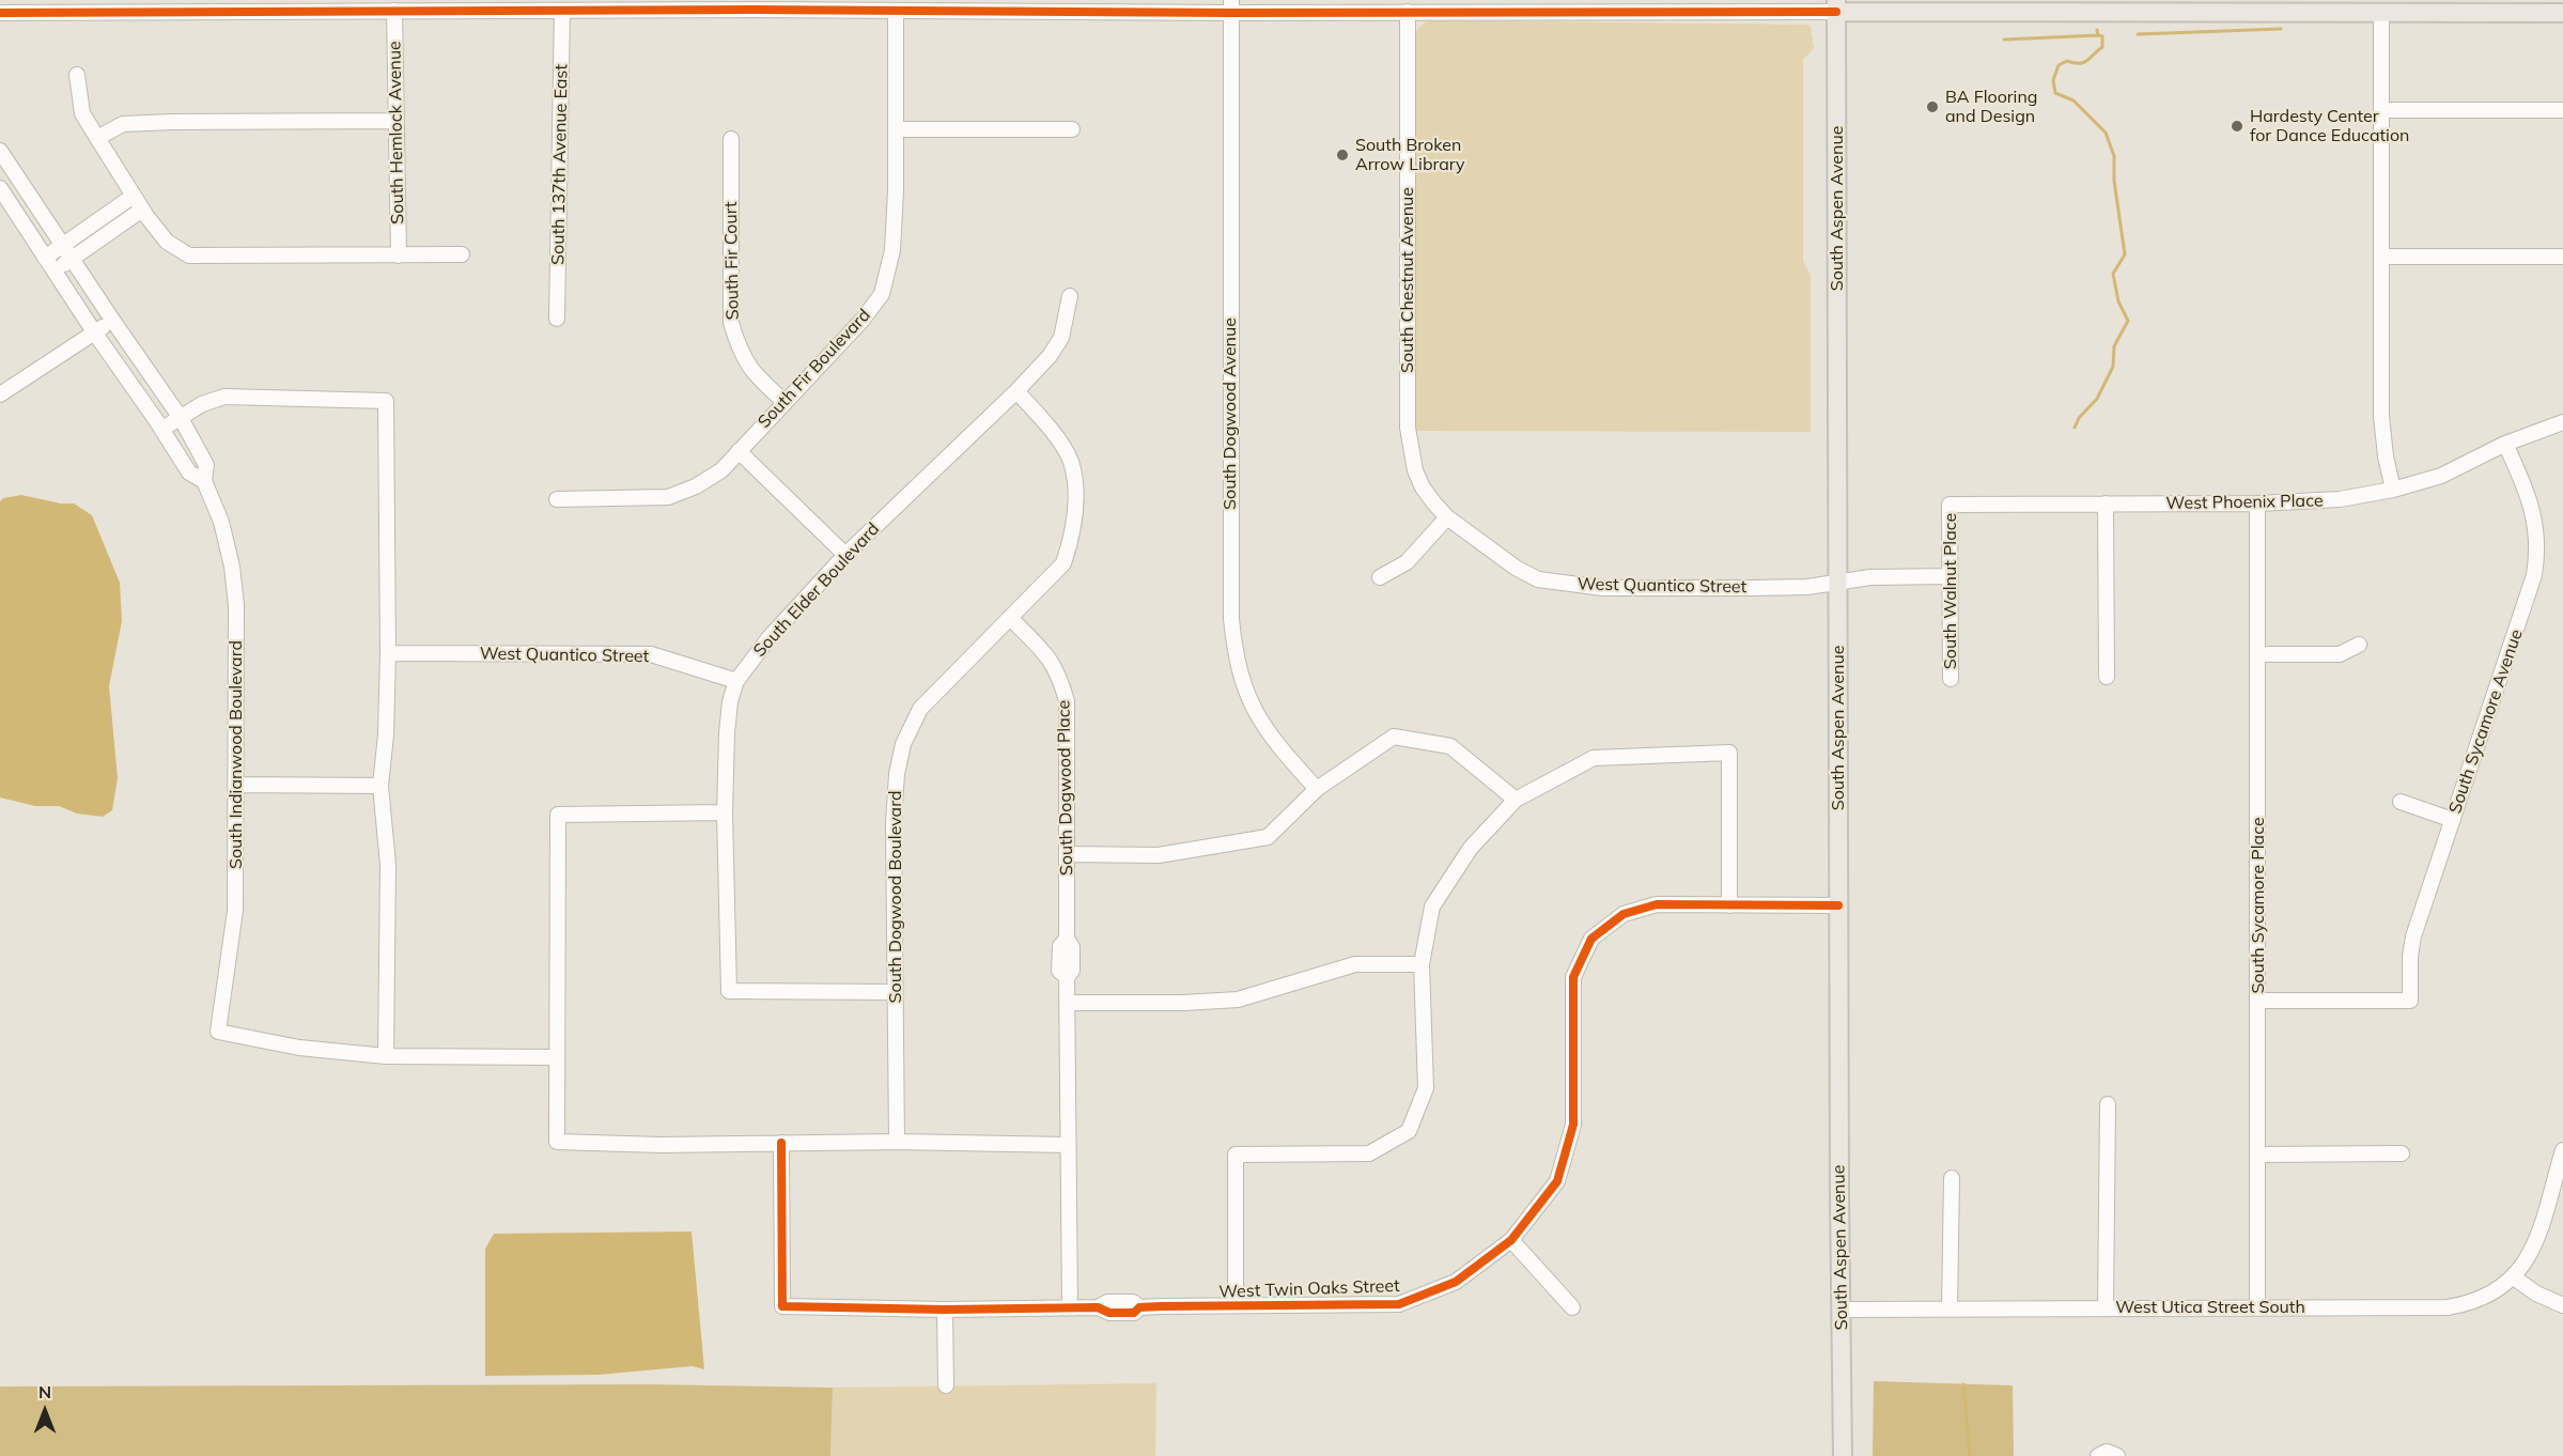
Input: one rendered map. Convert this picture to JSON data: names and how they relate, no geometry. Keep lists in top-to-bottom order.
{
  "streets": {
    "main road": ["South Aspen Avenue"],
    "street": [
      "South Hemlock Avenue",
      "South 137th Avenue East",
      "South Fir Court",
      "South Chestnut Avenue",
      "South Fir Boulevard",
      "South Dogwood Avenue",
      "West Phoenix Place",
      "West Quantico Street",
      "South Elder Boulevard",
      "South Walnut Place",
      "South Sycamore Avenue",
      "South Indianwood Boulevard",
      "South Dogwood Place",
      "South Dogwood Boulevard",
      "South Sycamore Place",
      "West Twin Oaks Street",
      "West Utica Street South"
    ]
  },
  "crossings": [
    ["South Aspen Avenue", "West Quantico Street"],
    ["South Aspen Avenue", "West Twin Oaks Street"],
    ["South Aspen Avenue", "West Utica Street South"],
    ["South Fir Court", "South Fir Boulevard"],
    ["South Chestnut Avenue", "West Quantico Street"],
    ["West Phoenix Place", "South Walnut Place"],
    ["West Phoenix Place", "South Sycamore Avenue"],
    ["West Phoenix Place", "South Sycamore Place"],
    ["West Quantico Street", "South Elder Boulevard"],
    ["West Quantico Street", "South Walnut Place"],
    ["South Elder Boulevard", "South Dogwood Boulevard"],
    ["South Sycamore Avenue", "South Sycamore Place"],
    ["South Dogwood Place", "South Dogwood Boulevard"],
    ["South Dogwood Place", "West Twin Oaks Street"],
    ["South Sycamore Place", "West Utica Street South"]
  ],
  "places": ["BA Flooring and Design", "Hardesty Center for Dance Education", "South Broken Arrow Library"],
  "north": "top"
}
